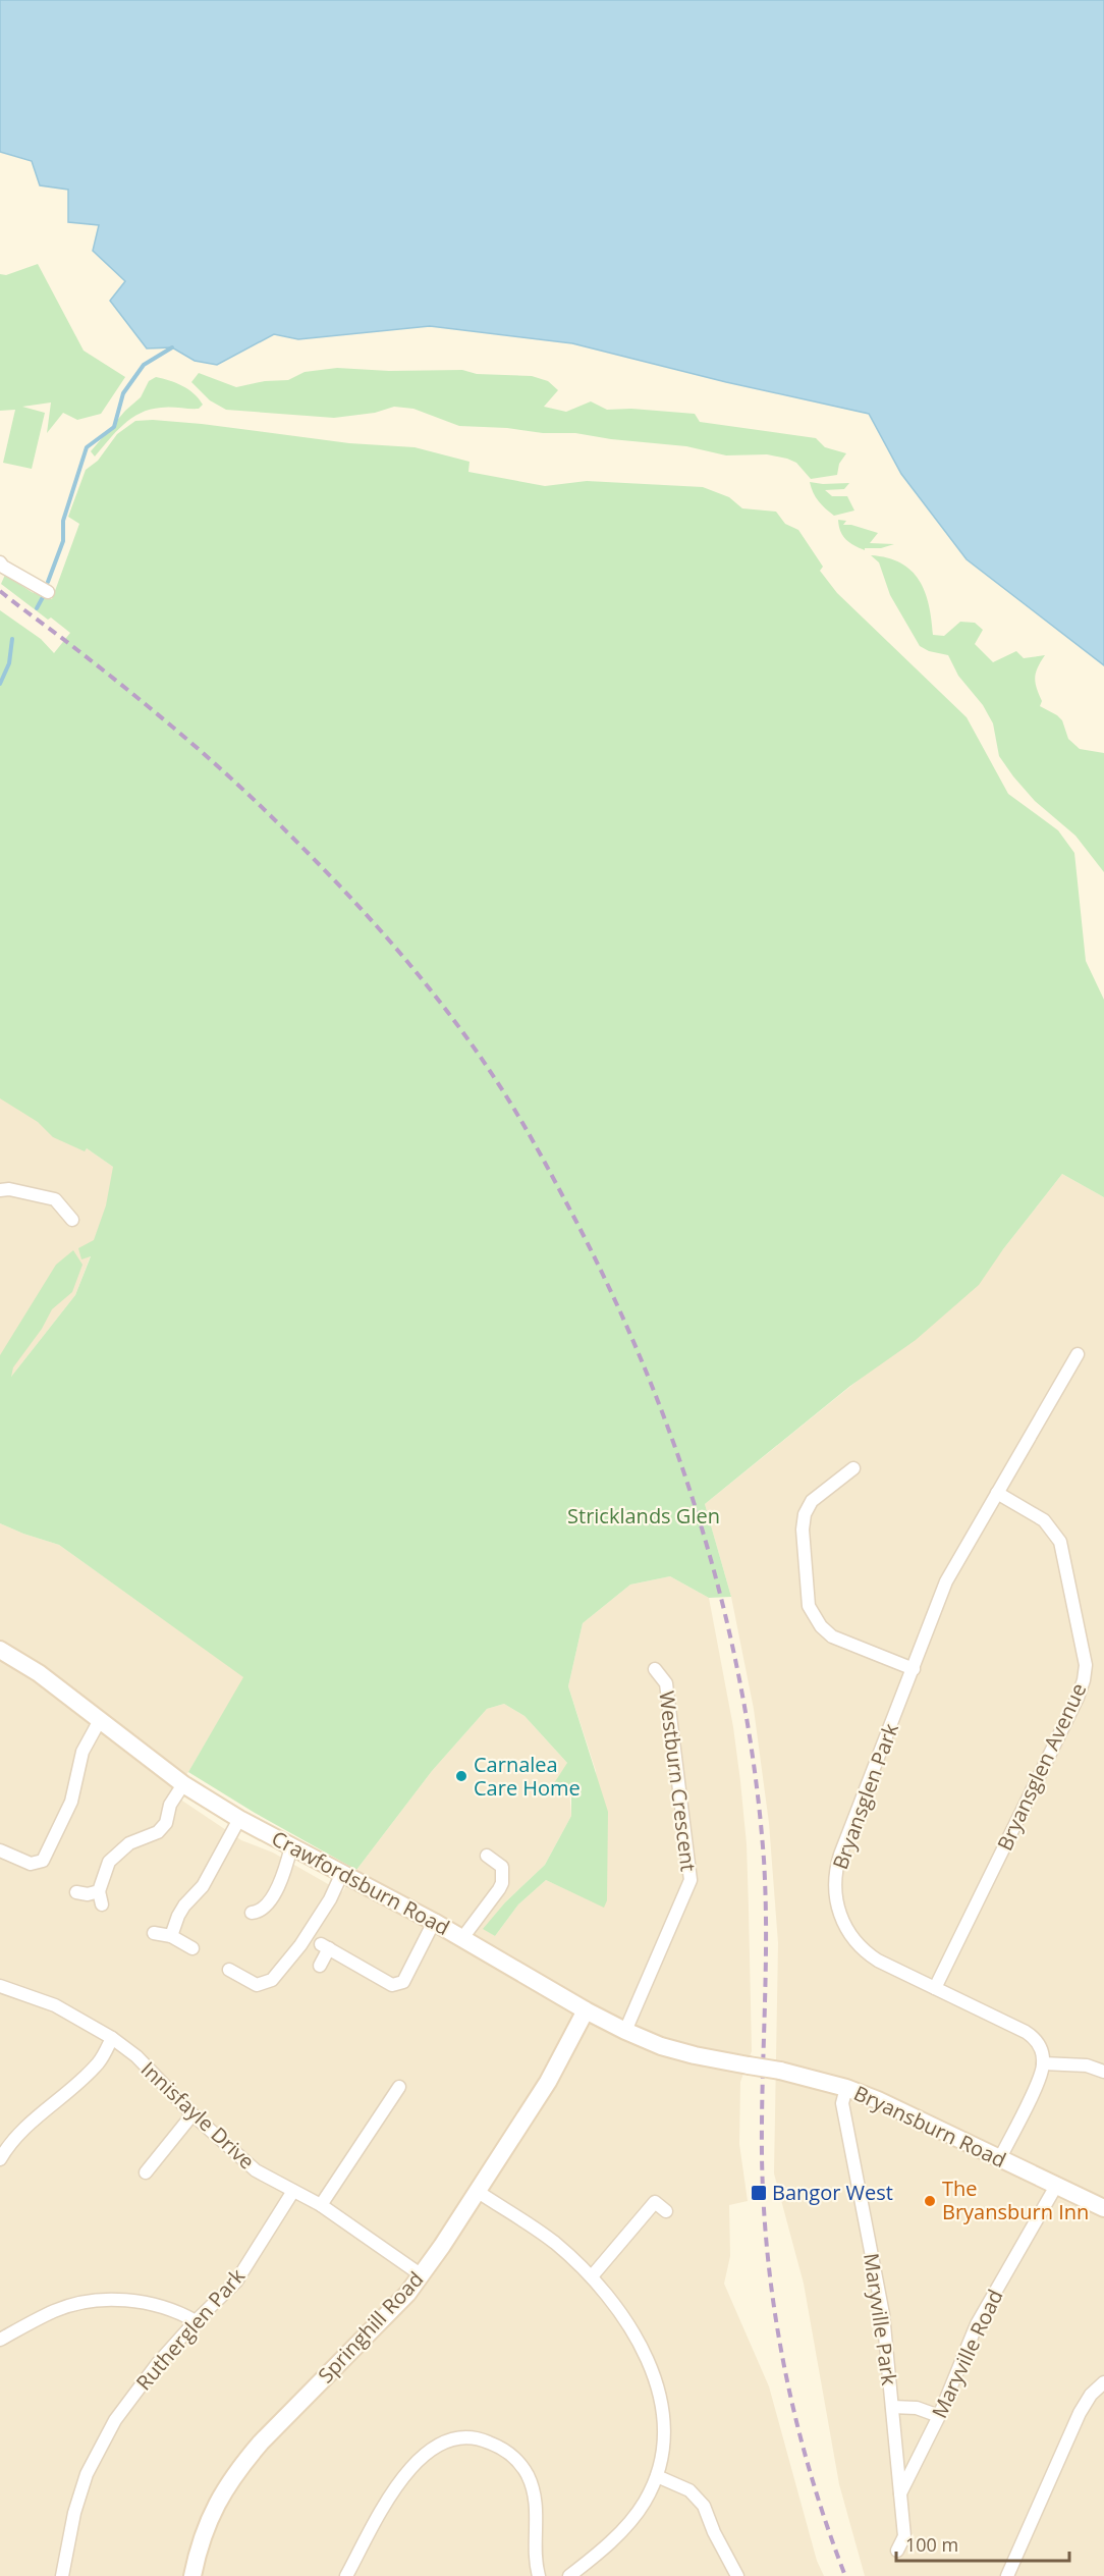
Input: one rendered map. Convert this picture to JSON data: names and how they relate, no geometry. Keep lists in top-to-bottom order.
{
  "streets": {
    "main road": ["Crawfordsburn Road", "Bryansburn Road", "Springhill Road"],
    "street": [
      "Bryansglen Avenue",
      "Westburn Crescent",
      "Bryansglen Park",
      "Innisfayle Drive",
      "Maryville Park",
      "Rutherglen Park",
      "Maryville Road"
    ]
  },
  "crossings": [
    ["Bryansglen Avenue", "Bryansglen Park"],
    ["Westburn Crescent", "Crawfordsburn Road"],
    ["Crawfordsburn Road", "Bryansburn Road"],
    ["Crawfordsburn Road", "Springhill Road"],
    ["Innisfayle Drive", "Springhill Road"],
    ["Innisfayle Drive", "Rutherglen Park"],
    ["Bryansburn Road", "Maryville Park"],
    ["Bryansburn Road", "Maryville Road"],
    ["Maryville Park", "Maryville Road"]
  ],
  "parks": ["Stricklands Glen"],
  "places": {
    "other": ["Carnalea Care Home", "The Bryansburn Inn"],
    "transit": ["Bangor West"]
  },
  "scale_bar": "100 m"
}
